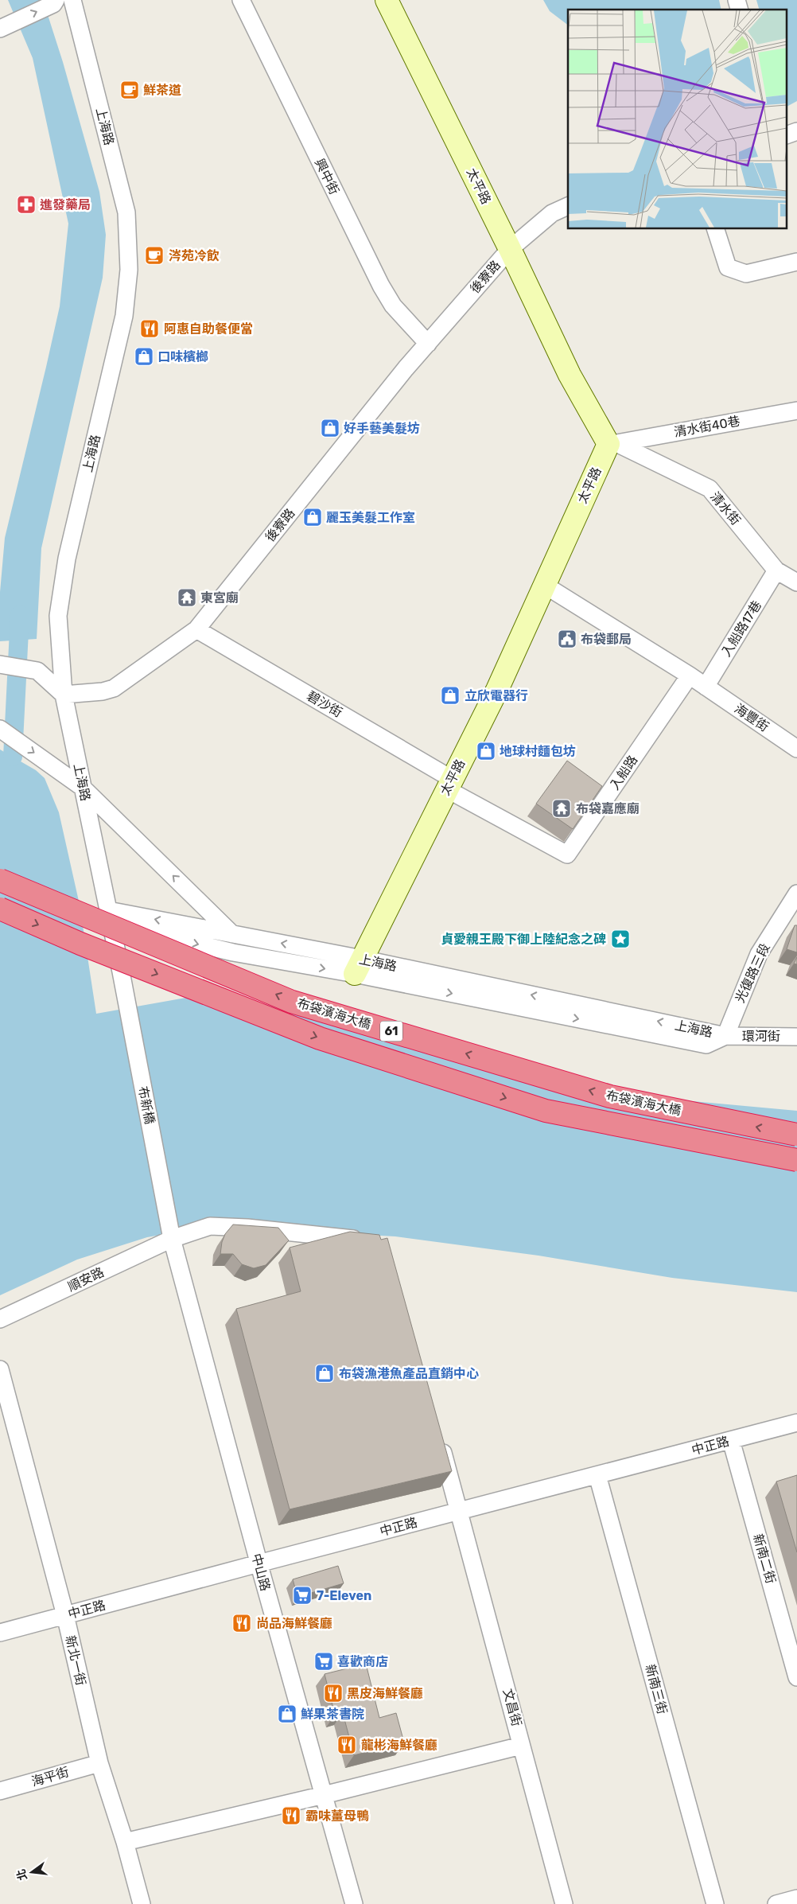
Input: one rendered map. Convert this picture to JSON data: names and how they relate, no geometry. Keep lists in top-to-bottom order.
{
  "streets": {
    "highway": ["布袋濱海大橋", "61"],
    "main road": ["太平路"],
    "street": [
      "上海路",
      "興中街",
      "後寮路",
      "清水街40巷",
      "清水街",
      "入船路17巷",
      "碧沙街",
      "海豐街",
      "入船路",
      "光復路三段",
      "環河街",
      "布新橋",
      "順安路",
      "中正路",
      "新南二街",
      "中山路",
      "新北一街",
      "新南三街",
      "文昌街",
      "海平街"
    ]
  },
  "crossings": [
    ["上海路", "太平路"],
    ["上海路", "後寮路"],
    ["上海路", "光復路三段"],
    ["上海路", "環河街"],
    ["上海路", "布新橋"],
    ["興中街", "後寮路"],
    ["太平路", "後寮路"],
    ["太平路", "碧沙街"],
    ["太平路", "入船路"],
    ["後寮路", "碧沙街"],
    ["清水街40巷", "清水街"],
    ["清水街", "入船路17巷"],
    ["入船路17巷", "海豐街"],
    ["碧沙街", "入船路"],
    ["光復路三段", "環河街"],
    ["布新橋", "順安路"],
    ["布新橋", "中山路"],
    ["順安路", "中山路"],
    ["中正路", "新南二街"],
    ["中正路", "中山路"],
    ["中正路", "新北一街"],
    ["中正路", "新南三街"],
    ["中正路", "文昌街"],
    ["新北一街", "海平街"]
  ],
  "places": {
    "cafe": ["鮮茶道", "涔苑冷飲"],
    "pharmacy": ["進發藥局"],
    "restaurant": [
      "阿惠自助餐便當",
      "尚品海鮮餐廳",
      "黑皮海鮮餐廳",
      "龍彬海鮮餐廳",
      "霸味薑母鴨"
    ],
    "shop": [
      "口味檳榔",
      "好手藝美髮坊",
      "麗玉美髮工作室",
      "立欣電器行",
      "地球村麵包坊",
      "布袋漁港魚產品直銷中心",
      "鮮果茶書院"
    ],
    "temple": ["東宮廟", "布袋嘉應廟"],
    "public building": ["布袋郵局"],
    "place": ["貞愛親王殿下御上陸紀念之碑"],
    "supermarket": ["7-Eleven", "喜歡商店"]
  },
  "north": "left"
}
